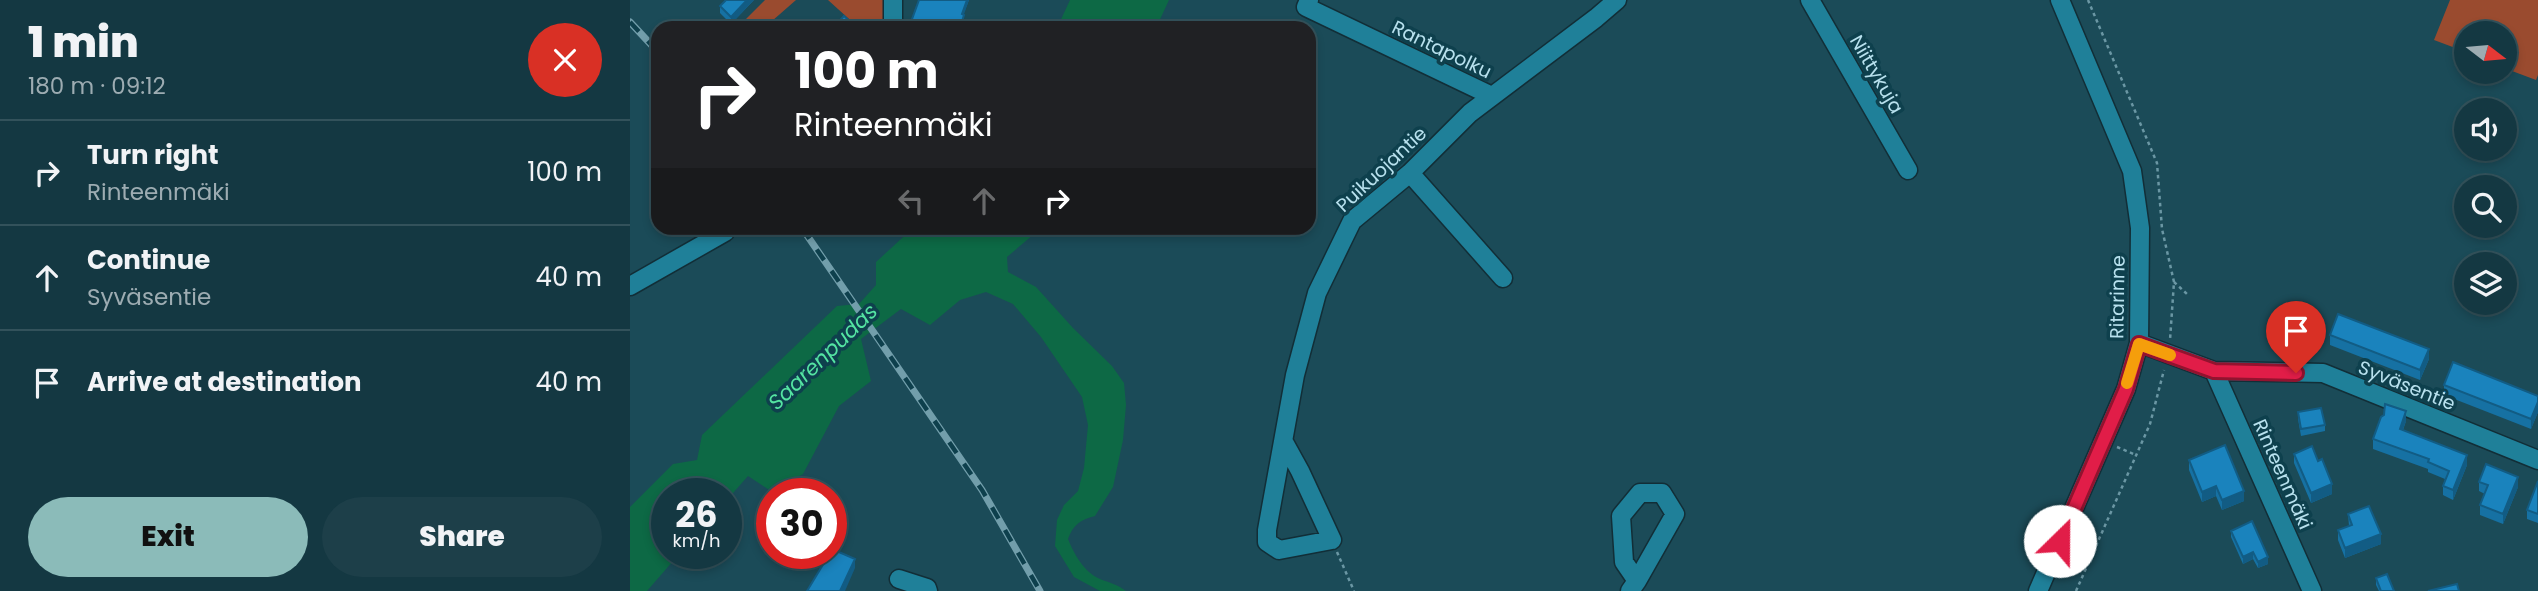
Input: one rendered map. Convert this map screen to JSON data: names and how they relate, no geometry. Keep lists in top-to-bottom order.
{
  "streets": {
    "street": [
      "Rantapolku",
      "Niittykuja",
      "Puikuojantie",
      "Ritarinne",
      "Syväsentie",
      "Rinteenmäki"
    ]
  },
  "crossings": [
    ["Rantapolku", "Puikuojantie"],
    ["Syväsentie", "Rinteenmäki"]
  ],
  "water": ["Saarenpudas"],
  "north": "right",
  "page": {
    "heading": ["1 min", "180 m · 09:12"],
    "turn": ["100 m", "Rinteenmäki"],
    "list": [
      {
        "name": "Turn right",
        "note": "Rinteenmäki",
        "value": "100 m"
      },
      {
        "name": "Continue",
        "note": "Syväsentie",
        "value": "40 m"
      },
      {
        "name": "Arrive at destination",
        "value": "40 m"
      }
    ],
    "speed": "26 km/h",
    "limit": "30",
    "buttons": ["Exit", "Share"]
  }
}
